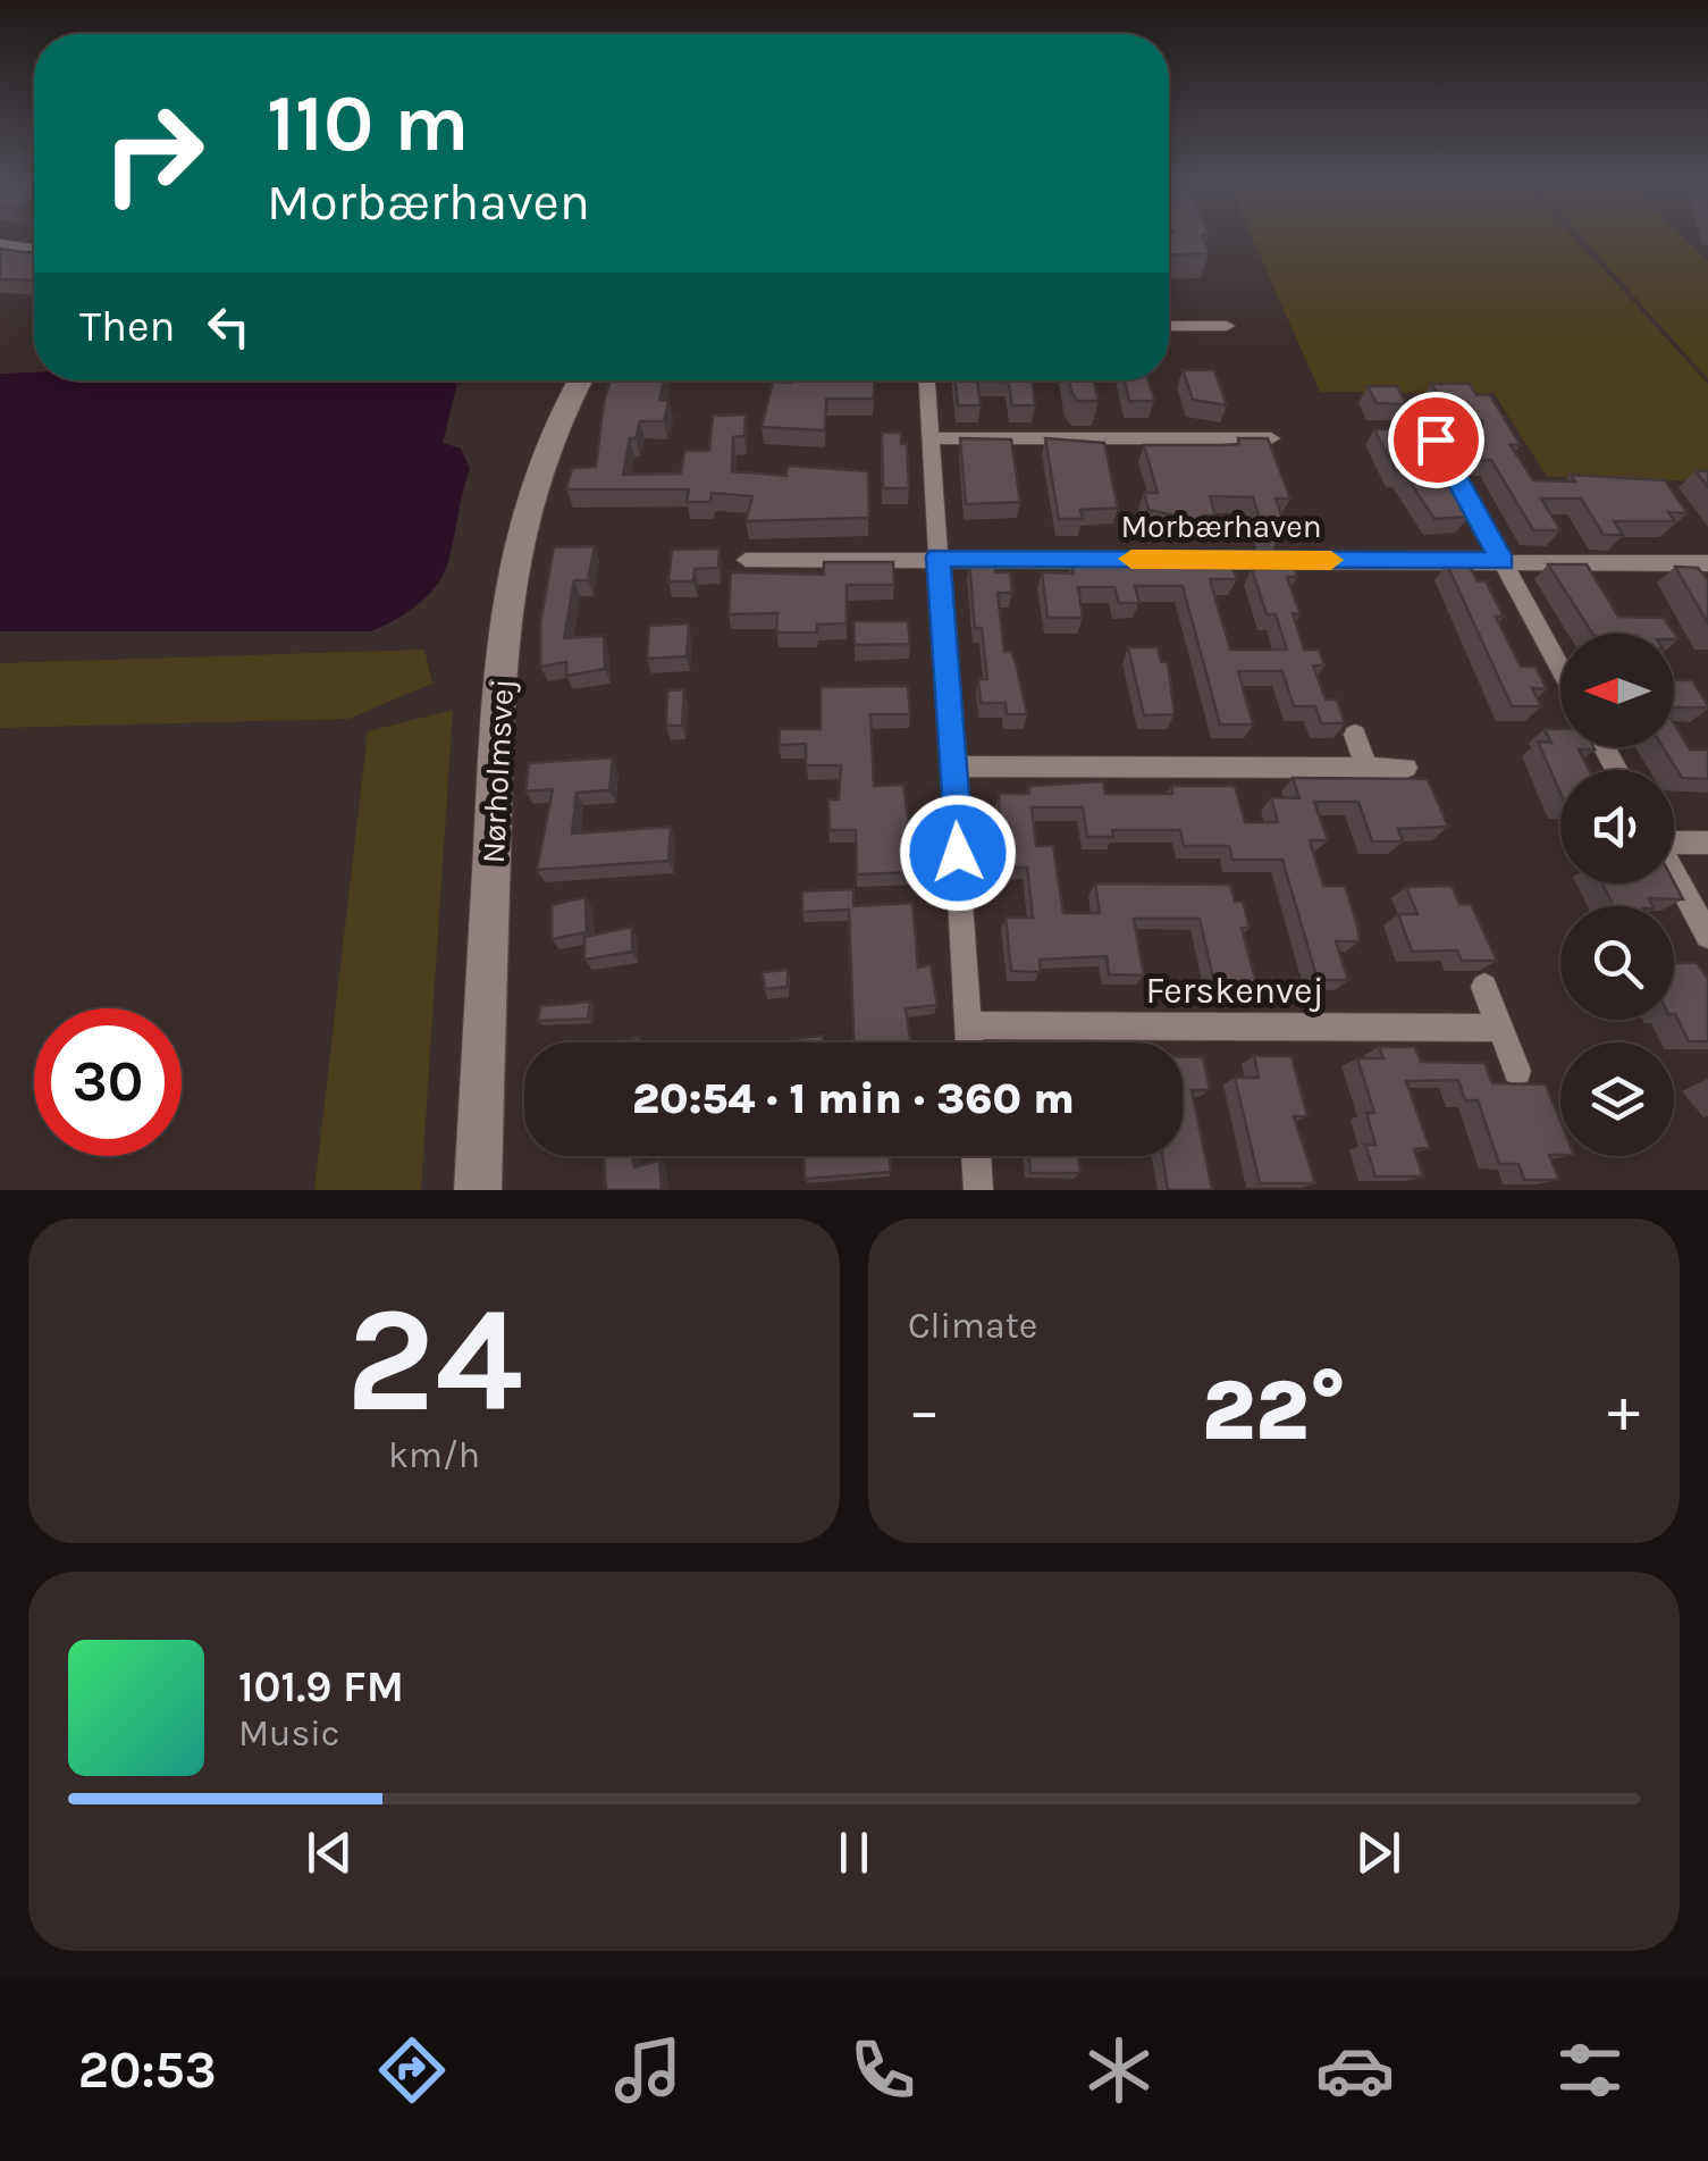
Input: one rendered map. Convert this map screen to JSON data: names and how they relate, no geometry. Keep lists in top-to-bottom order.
{
  "streets": {
    "street": ["Morbærhaven", "Nørholmsvej", "Ferskenvej"]
  },
  "north": "left",
  "page": {
    "turn": ["110 m", "Morbærhaven"],
    "then": "Then",
    "limit": "30",
    "trip": "20:54 · 1 min · 360 m",
    "tile": [
      ["24", "km/h"],
      "Climate"
    ],
    "heat": ["−", "22°", "+"],
    "song": ["101.9 FM", "Music"],
    "tabs": "20:53"
  }
}
